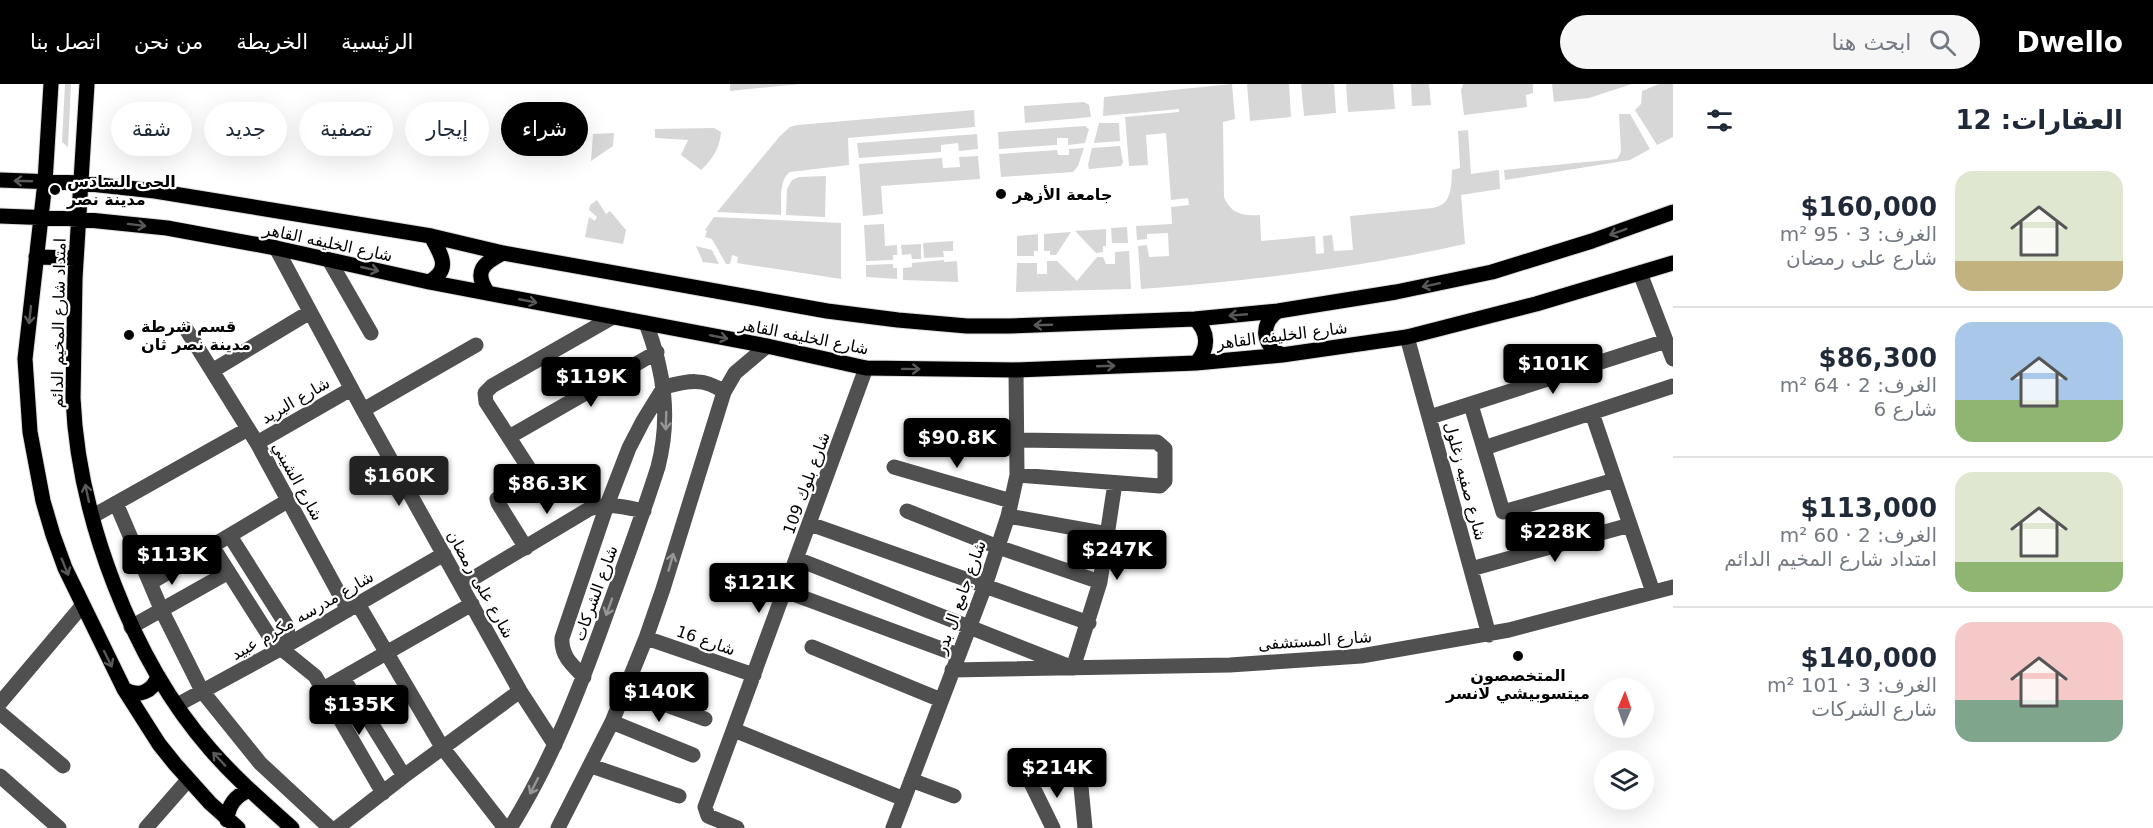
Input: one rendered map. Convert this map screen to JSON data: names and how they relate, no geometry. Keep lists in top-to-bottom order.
{
  "streets": {
    "main road": ["شارع الخليفه القاهر", "امتداد شارع المخيم الدائم"],
    "street": [
      "شارع البريد",
      "شارع الشيني",
      "شارع صفيه زغلول",
      "شارع بلوك 109",
      "شارع على رمضان",
      "شارع الشركات",
      "شارع جامع ال بدر",
      "شارع مدرسه مكرم عبيد",
      "شارع 16",
      "شارع المستشفى"
    ]
  },
  "crossings": [
    ["شارع الخليفه القاهر", "امتداد شارع المخيم الدائم"],
    ["شارع الخليفه القاهر", "شارع صفيه زغلول"],
    ["شارع الخليفه القاهر", "شارع بلوك 109"],
    ["شارع الخليفه القاهر", "شارع على رمضان"],
    ["شارع الخليفه القاهر", "شارع الشركات"],
    ["شارع الخليفه القاهر", "شارع جامع ال بدر"],
    ["امتداد شارع المخيم الدائم", "شارع مدرسه مكرم عبيد"],
    ["شارع البريد", "شارع الشيني"],
    ["شارع البريد", "شارع على رمضان"],
    ["شارع الشيني", "شارع مدرسه مكرم عبيد"],
    ["شارع صفيه زغلول", "شارع المستشفى"],
    ["شارع بلوك 109", "شارع 16"],
    ["شارع على رمضان", "شارع الشركات"],
    ["شارع على رمضان", "شارع مدرسه مكرم عبيد"],
    ["شارع جامع ال بدر", "شارع المستشفى"]
  ],
  "places": [
    "الحى السادس مدينة نصر",
    "جامعة الأزهر",
    "قسم شرطة مدينة نصر ثان",
    "المتخصصون ميتسوبيشي لانسر"
  ],
  "north": "top",
  "page": {
    "header": "Dwello",
    "search": "ابحث هنا",
    "nav": [
      "الرئيسية",
      "الخريطة",
      "من نحن",
      "اتصل بنا"
    ],
    "heading": "العقارات: 12",
    "chip": [
      "شراء",
      "إيجار",
      "تصفية",
      "جديد",
      "شقة"
    ],
    "list": [
      {
        "name": "$160,000",
        "note": "الغرف: 3 · 95 m² · شارع على رمضان"
      },
      {
        "name": "$86,300",
        "note": "الغرف: 2 · 64 m² · شارع 6"
      },
      {
        "name": "$113,000",
        "note": "الغرف: 2 · 60 m² · امتداد شارع المخيم الدائم"
      },
      {
        "name": "$140,000",
        "note": "الغرف: 3 · 101 m² · شارع الشركات"
      }
    ],
    "price": [
      "$101K",
      "$119K",
      "$90.8K",
      "$160K",
      "$86.3K",
      "$228K",
      "$247K",
      "$113K",
      "$121K",
      "$140K",
      "$135K",
      "$214K"
    ]
  }
}
